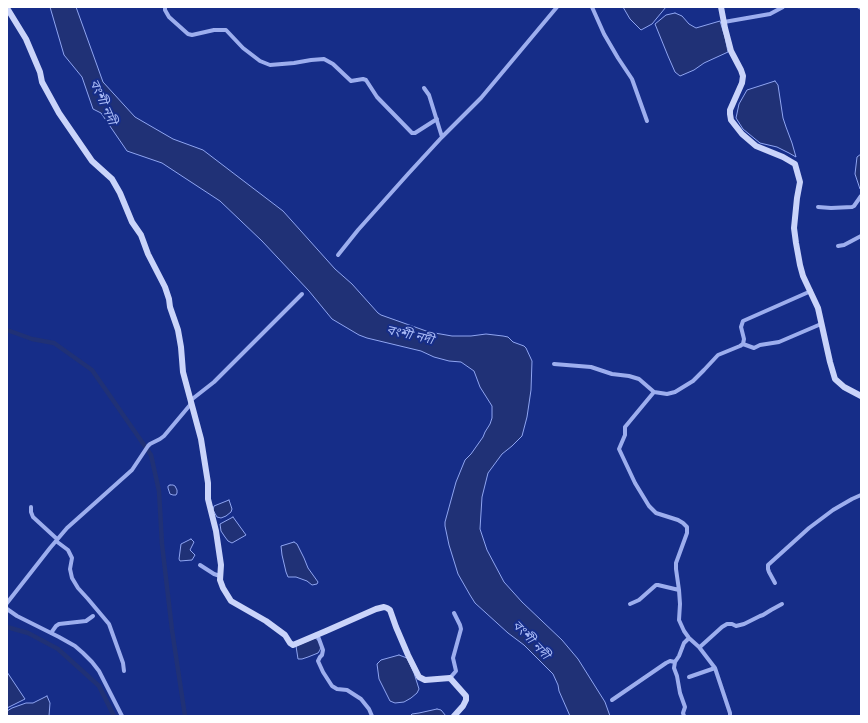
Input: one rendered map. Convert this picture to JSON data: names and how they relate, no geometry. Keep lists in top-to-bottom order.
{
  "water": ["বংশী নদী"]
}
